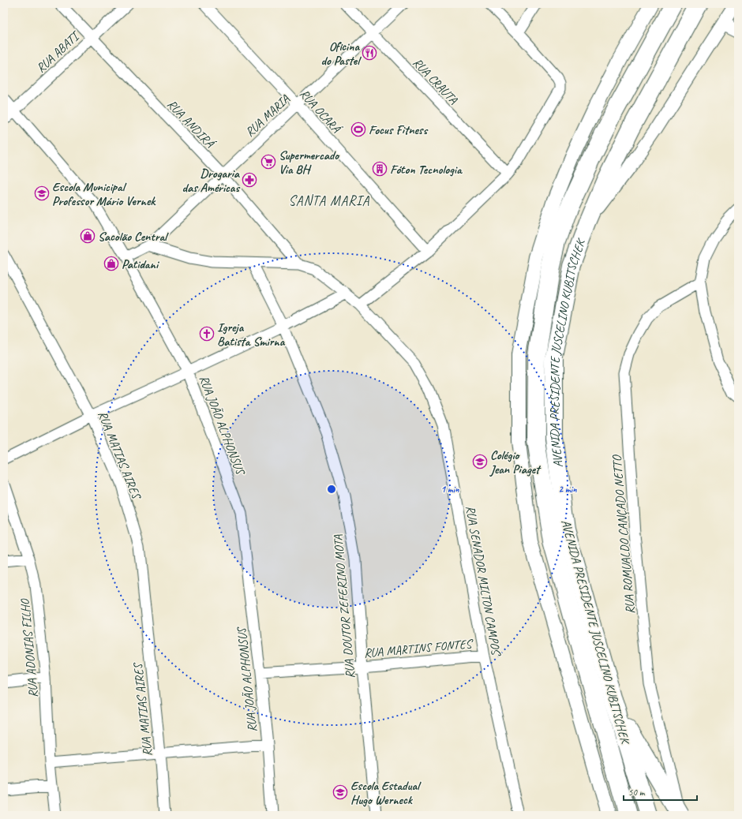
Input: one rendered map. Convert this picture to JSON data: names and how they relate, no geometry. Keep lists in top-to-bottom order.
{
  "streets": {
    "highway": ["AVENIDA PRESIDENTE JUSCELINO KUBITSCHEK"],
    "street": [
      "RUA ABATI",
      "RUA CRAUTA",
      "RUA OCARÁ",
      "RUA MARIA",
      "RUA ANDIRÁ",
      "RUA JOÃO ALPHONSUS",
      "RUA MATIAS AIRES",
      "RUA ROMUALDO CANÇADO NETTO",
      "RUA SENADOR MILTON CAMPOS",
      "RUA DOUTOR ZEFERINO MOTA",
      "RUA MARTINS FONTES",
      "RUA ADONIAS FILHO"
    ]
  },
  "crossings": [
    ["RUA ABATI", "RUA ANDIRÁ"],
    ["RUA ABATI", "RUA JOÃO ALPHONSUS"],
    ["RUA CRAUTA", "RUA MARIA"],
    ["RUA OCARÁ", "RUA MARIA"],
    ["RUA MARIA", "RUA ANDIRÁ"],
    ["RUA MARIA", "RUA SENADOR MILTON CAMPOS"],
    ["RUA ANDIRÁ", "RUA SENADOR MILTON CAMPOS"],
    ["RUA JOÃO ALPHONSUS", "RUA MARTINS FONTES"],
    ["RUA SENADOR MILTON CAMPOS", "RUA DOUTOR ZEFERINO MOTA"],
    ["RUA SENADOR MILTON CAMPOS", "RUA MARTINS FONTES"],
    ["RUA DOUTOR ZEFERINO MOTA", "RUA MARTINS FONTES"]
  ],
  "districts": ["SANTA MARIA"],
  "places": {
    "restaurant": ["Oficina do Pastel"],
    "sports": ["Focus Fitness"],
    "supermarket": ["Supermercado Via BH"],
    "building": ["Fóton Tecnologia"],
    "pharmacy": ["Drogaria das Américas"],
    "school or university": ["Escola Municipal Professor Mário Vernek", "Colégio Jean Piaget", "Escola Estadual Hugo Werneck"],
    "shop": ["Sacolão Central", "Patidani"],
    "church": ["Igreja Batista Smirna"]
  },
  "scale_bar": "50 m",
  "rings": ["1 min", "2 min"]
}
